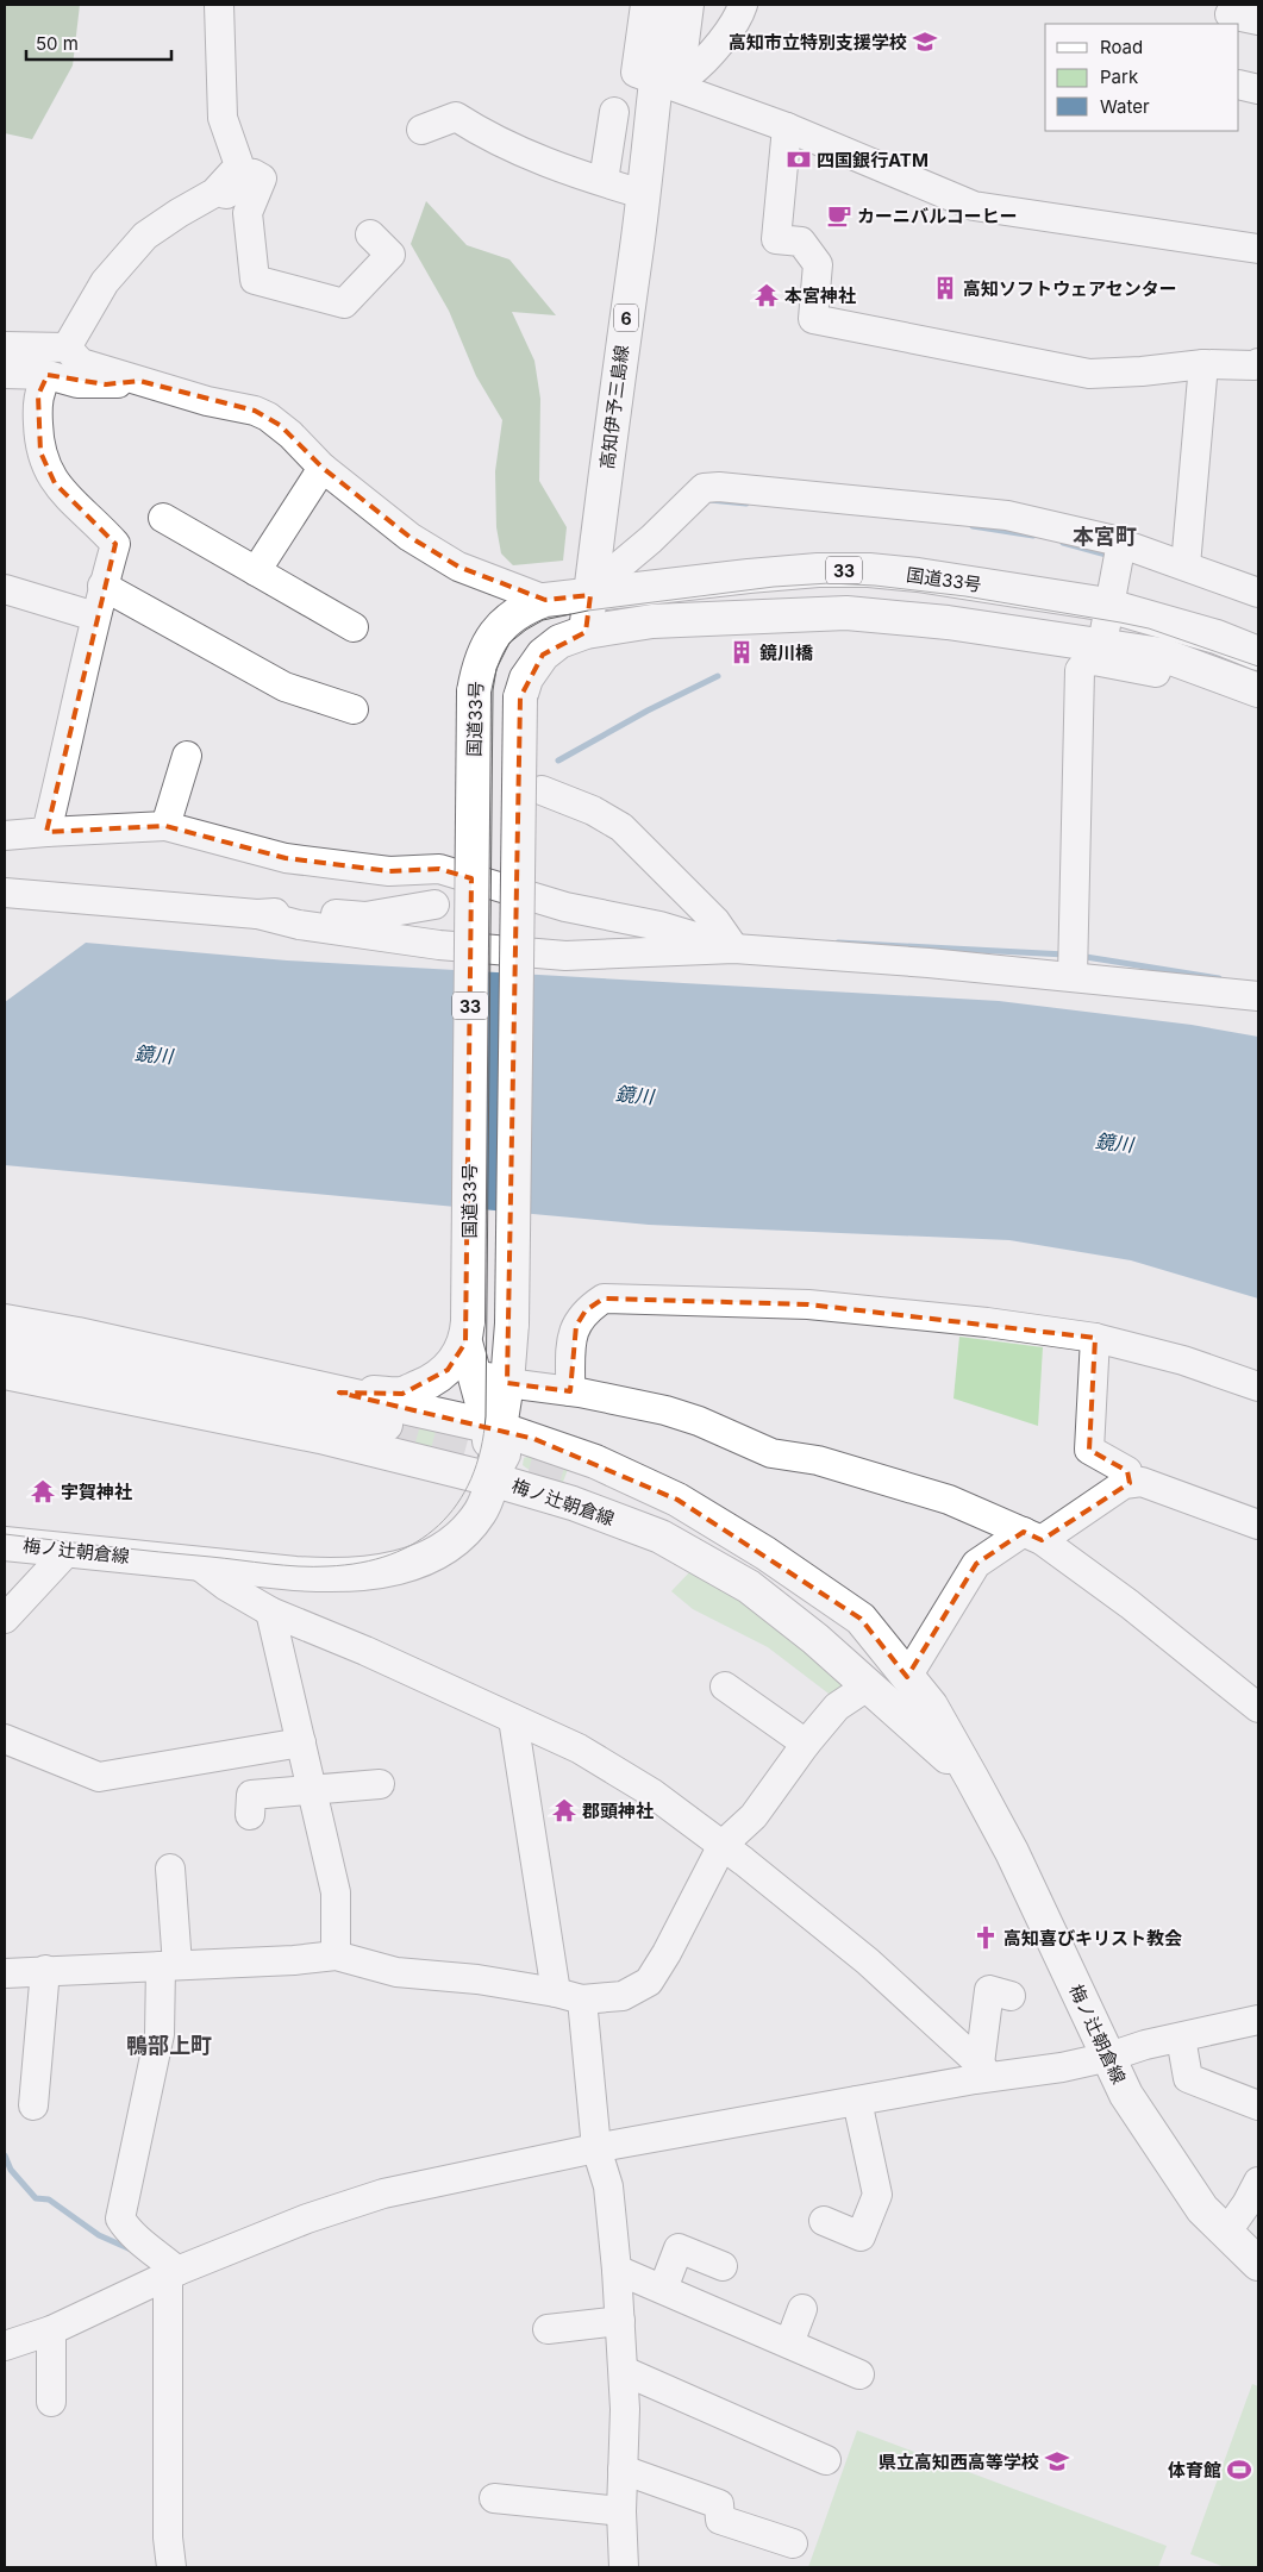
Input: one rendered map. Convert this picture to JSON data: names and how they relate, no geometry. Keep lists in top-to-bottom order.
{
  "streets": {
    "main road": [
      "6",
      "高知伊予三島線",
      "33",
      "国道33号",
      "梅ノ辻朝倉線"
    ]
  },
  "crossings": [
    ["高知伊予三島線", "国道33号"]
  ],
  "districts": ["本宮町", "鴨部上町"],
  "water": ["鏡川"],
  "places": {
    "school or university": ["高知市立特別支援学校", "県立高知西高等学校"],
    "bank": ["四国銀行ATM"],
    "cafe": ["カーニバルコーヒー"],
    "building": ["高知ソフトウェアセンター", "鏡川橋"],
    "temple": ["本宮神社", "宇賀神社", "郡頭神社"],
    "church": ["高知喜びキリスト教会"],
    "sports": ["体育館"]
  },
  "legend": ["Road", "Park", "Water"],
  "scale_bar": "50 m"
}
